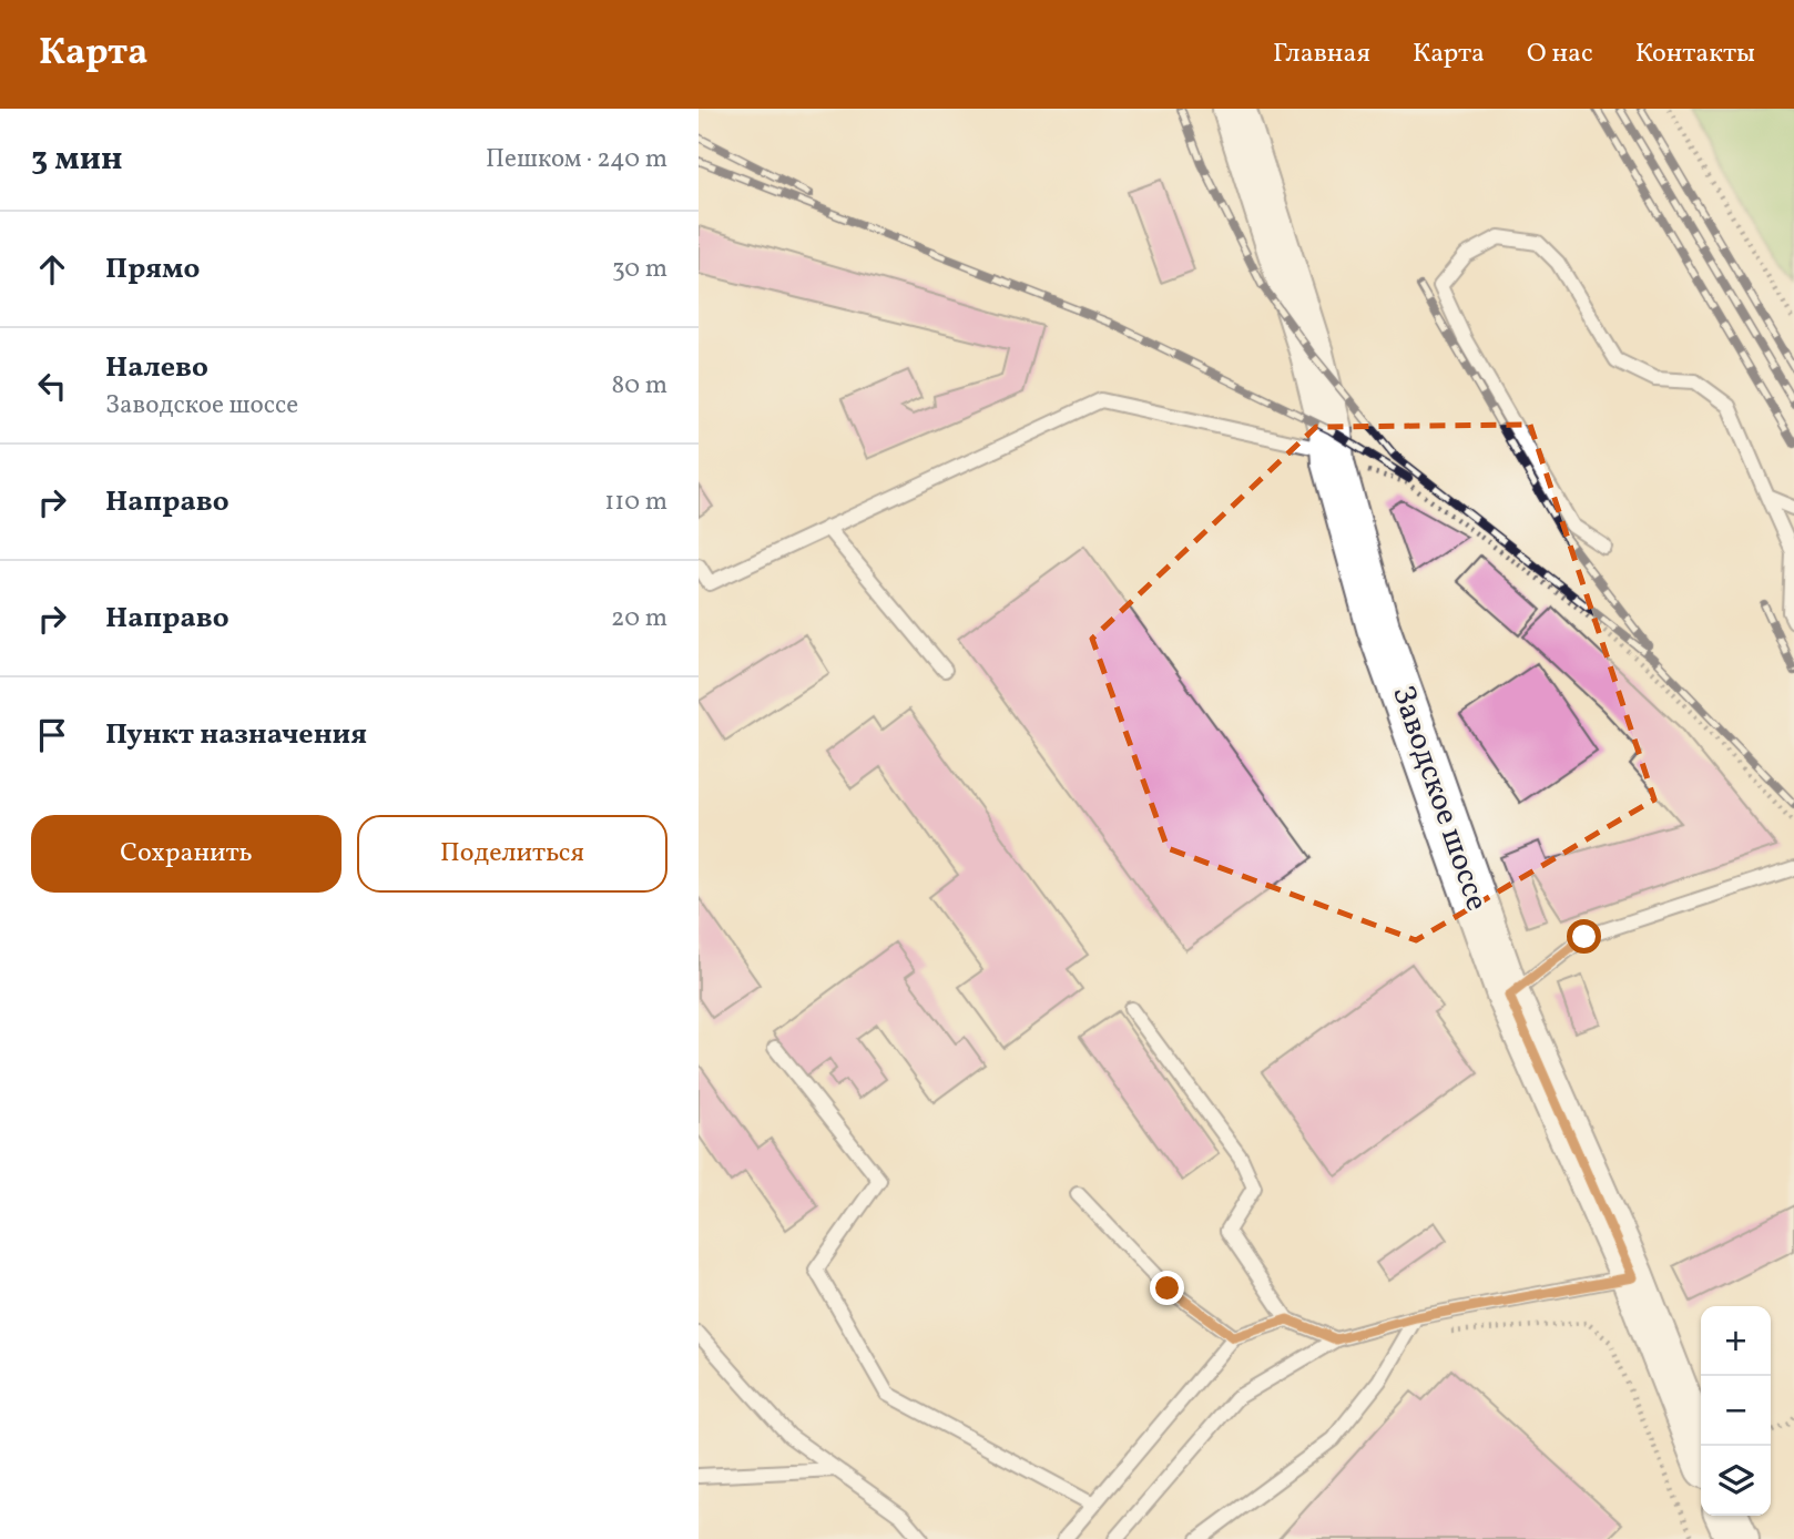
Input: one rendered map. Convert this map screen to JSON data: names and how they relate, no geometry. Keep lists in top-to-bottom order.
{
  "streets": {
    "main road": ["Заводское шоссе"]
  },
  "page": {
    "header": "Карта",
    "nav": [
      "Главная",
      "Карта",
      "О нас",
      "Контакты"
    ],
    "heading": ["3 мин", "Пешком · 240 m"],
    "list": [
      ["Прямо", "30 m"],
      ["Налево", "Заводское шоссе", "80 m"],
      ["Направо", "110 m"],
      ["Направо", "20 m"],
      "Пункт назначения"
    ],
    "buttons": ["Сохранить", "Поделиться"],
    "map_buttons": ["+", "−"]
  }
}
